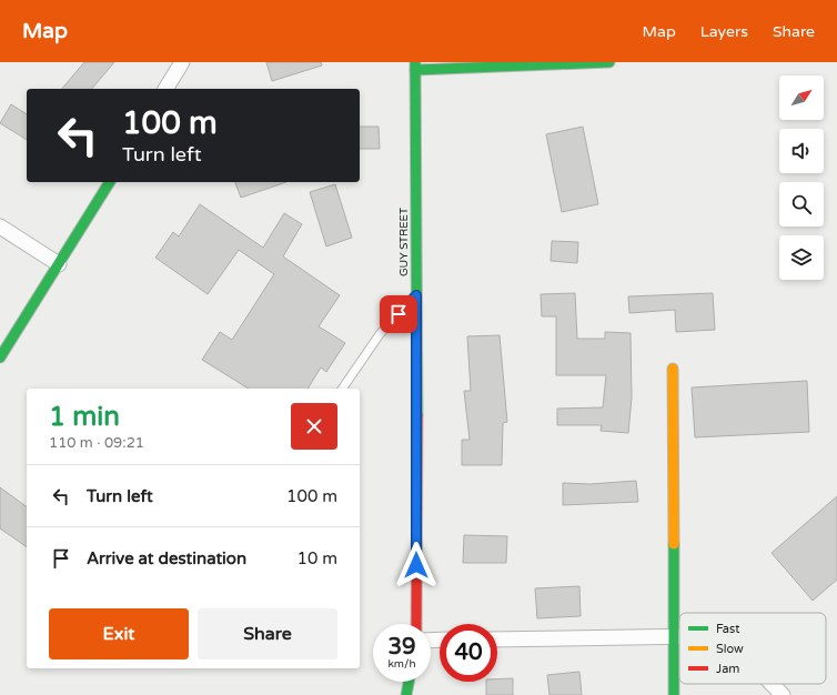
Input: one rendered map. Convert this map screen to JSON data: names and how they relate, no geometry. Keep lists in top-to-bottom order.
{
  "streets": {
    "street": ["GUY STREET"]
  },
  "legend": ["Fast", "Slow", "Jam"],
  "north": "top right",
  "page": {
    "header": "Map",
    "nav": ["Map", "Layers", "Share"],
    "turn": ["100 m", "Turn left"],
    "heading": ["1 min", "110 m · 09:21"],
    "list": [
      {
        "name": "Turn left",
        "value": "100 m"
      },
      {
        "name": "Arrive at destination",
        "value": "10 m"
      }
    ],
    "buttons": ["Exit", "Share"],
    "speed": "39 km/h",
    "limit": "40"
  }
}
